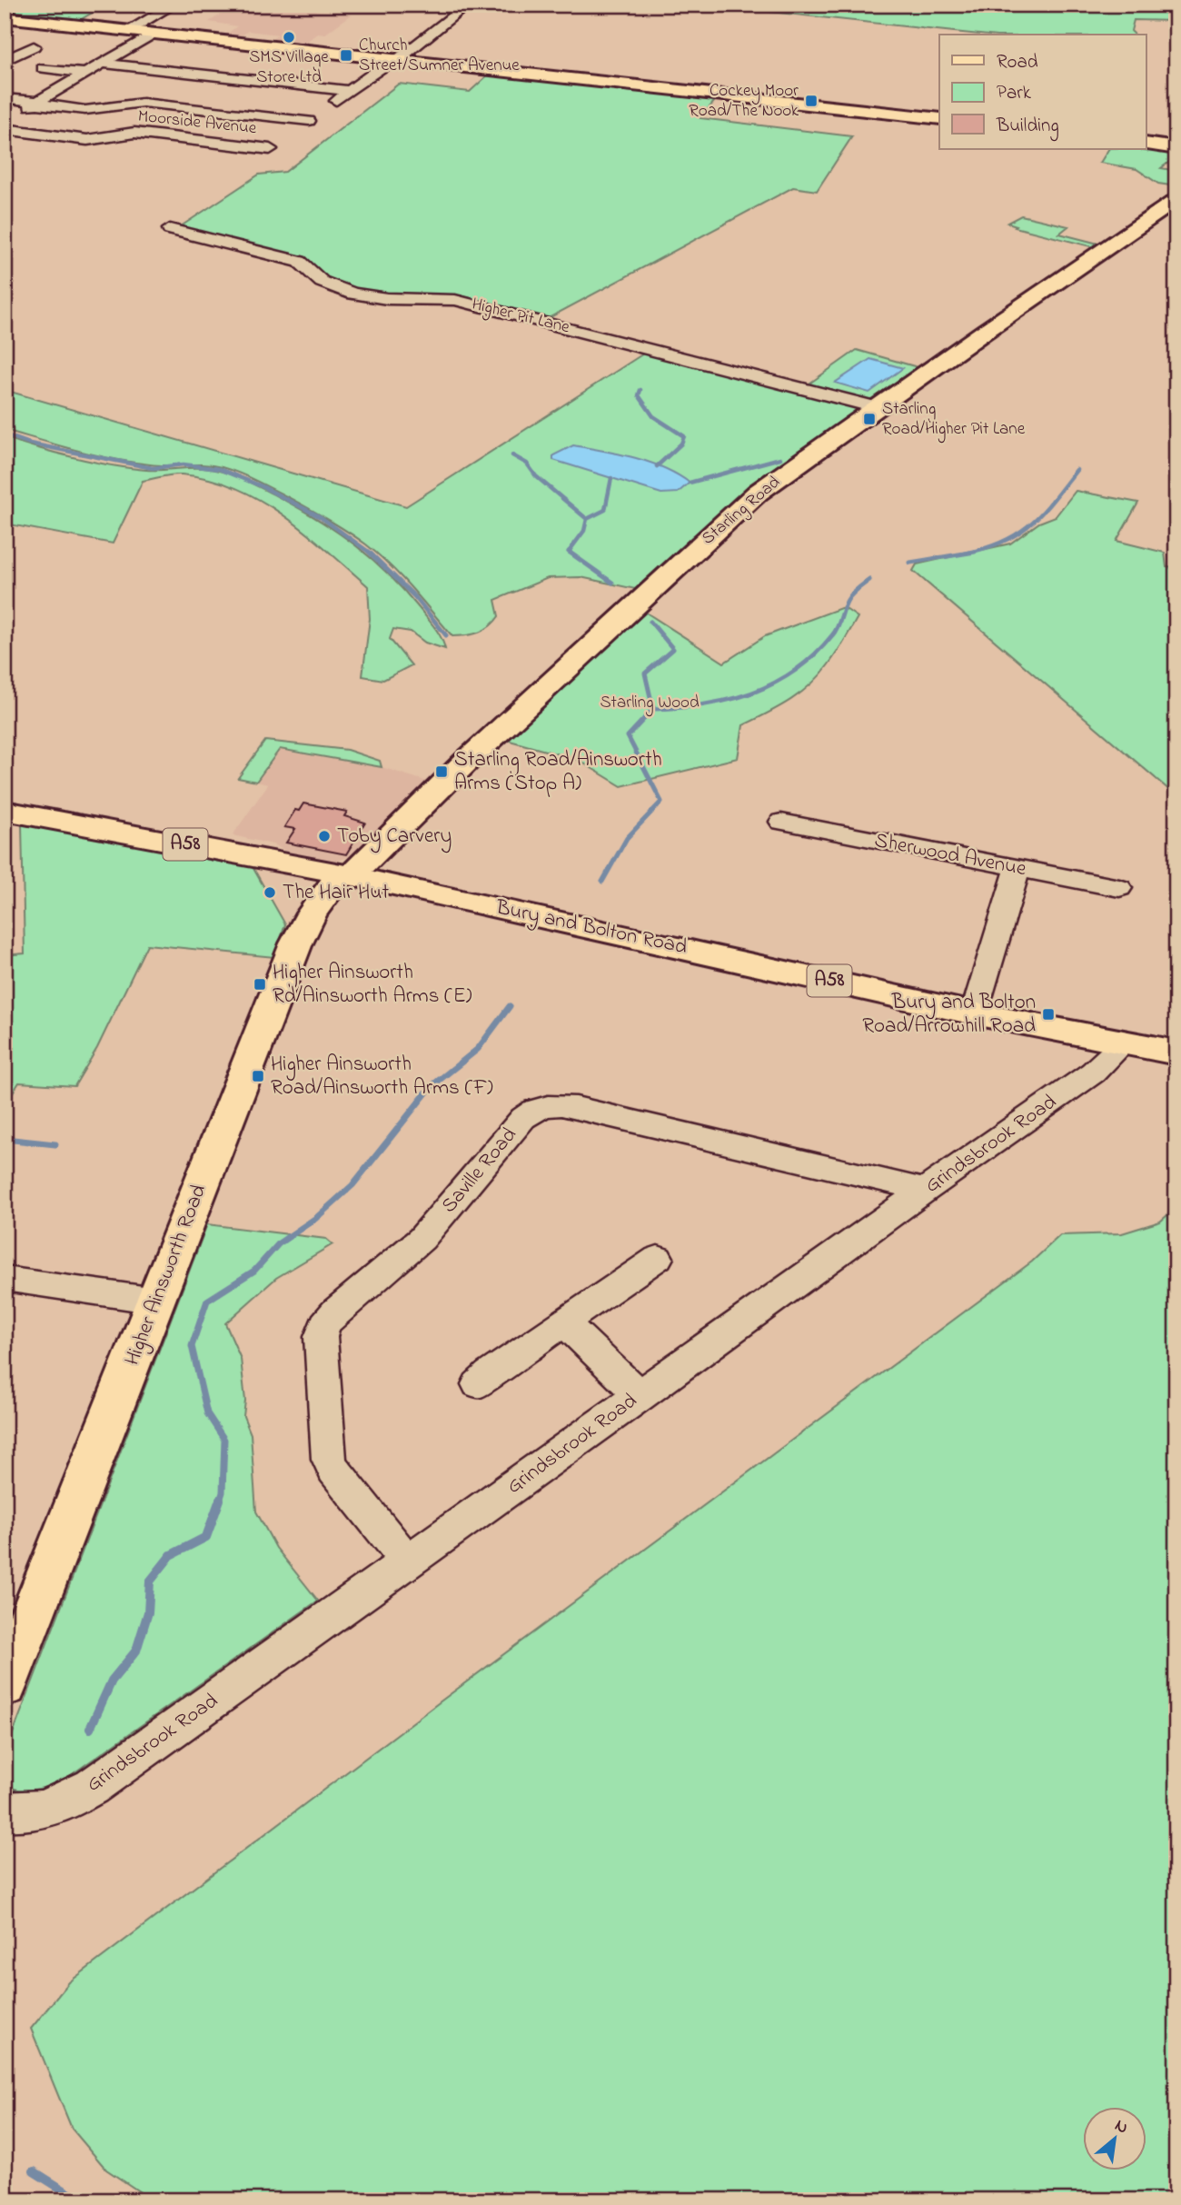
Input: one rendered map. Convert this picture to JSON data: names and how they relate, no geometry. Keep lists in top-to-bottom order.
{
  "streets": {
    "main road": [
      "Starling Road",
      "A58",
      "Bury and Bolton Road",
      "Higher Ainsworth Road"
    ],
    "street": [
      "Moorside Avenue",
      "Higher Pit Lane",
      "Sherwood Avenue",
      "Grindsbrook Road",
      "Saville Road"
    ]
  },
  "crossings": [
    ["Higher Pit Lane", "Starling Road"],
    ["Starling Road", "Bury and Bolton Road"],
    ["Starling Road", "Higher Ainsworth Road"],
    ["Bury and Bolton Road", "Grindsbrook Road"],
    ["Bury and Bolton Road", "Higher Ainsworth Road"],
    ["Grindsbrook Road", "Saville Road"]
  ],
  "parks": ["Starling Wood"],
  "places": {
    "other": ["SMS Village Store Ltd", "Toby Carvery", "The Hair Hut"],
    "transit": [
      "Church Street/Sumner Avenue",
      "Cockey Moor Road/The Nook",
      "Starling Road/Higher Pit Lane",
      "Starling Road/Ainsworth Arms (Stop A)",
      "Higher Ainsworth Rd/Ainsworth Arms (E)",
      "Bury and Bolton Road/Arrowhill Road",
      "Higher Ainsworth Road/Ainsworth Arms (F)"
    ]
  },
  "legend": ["Road", "Park", "Building"],
  "north": "top right"
}
